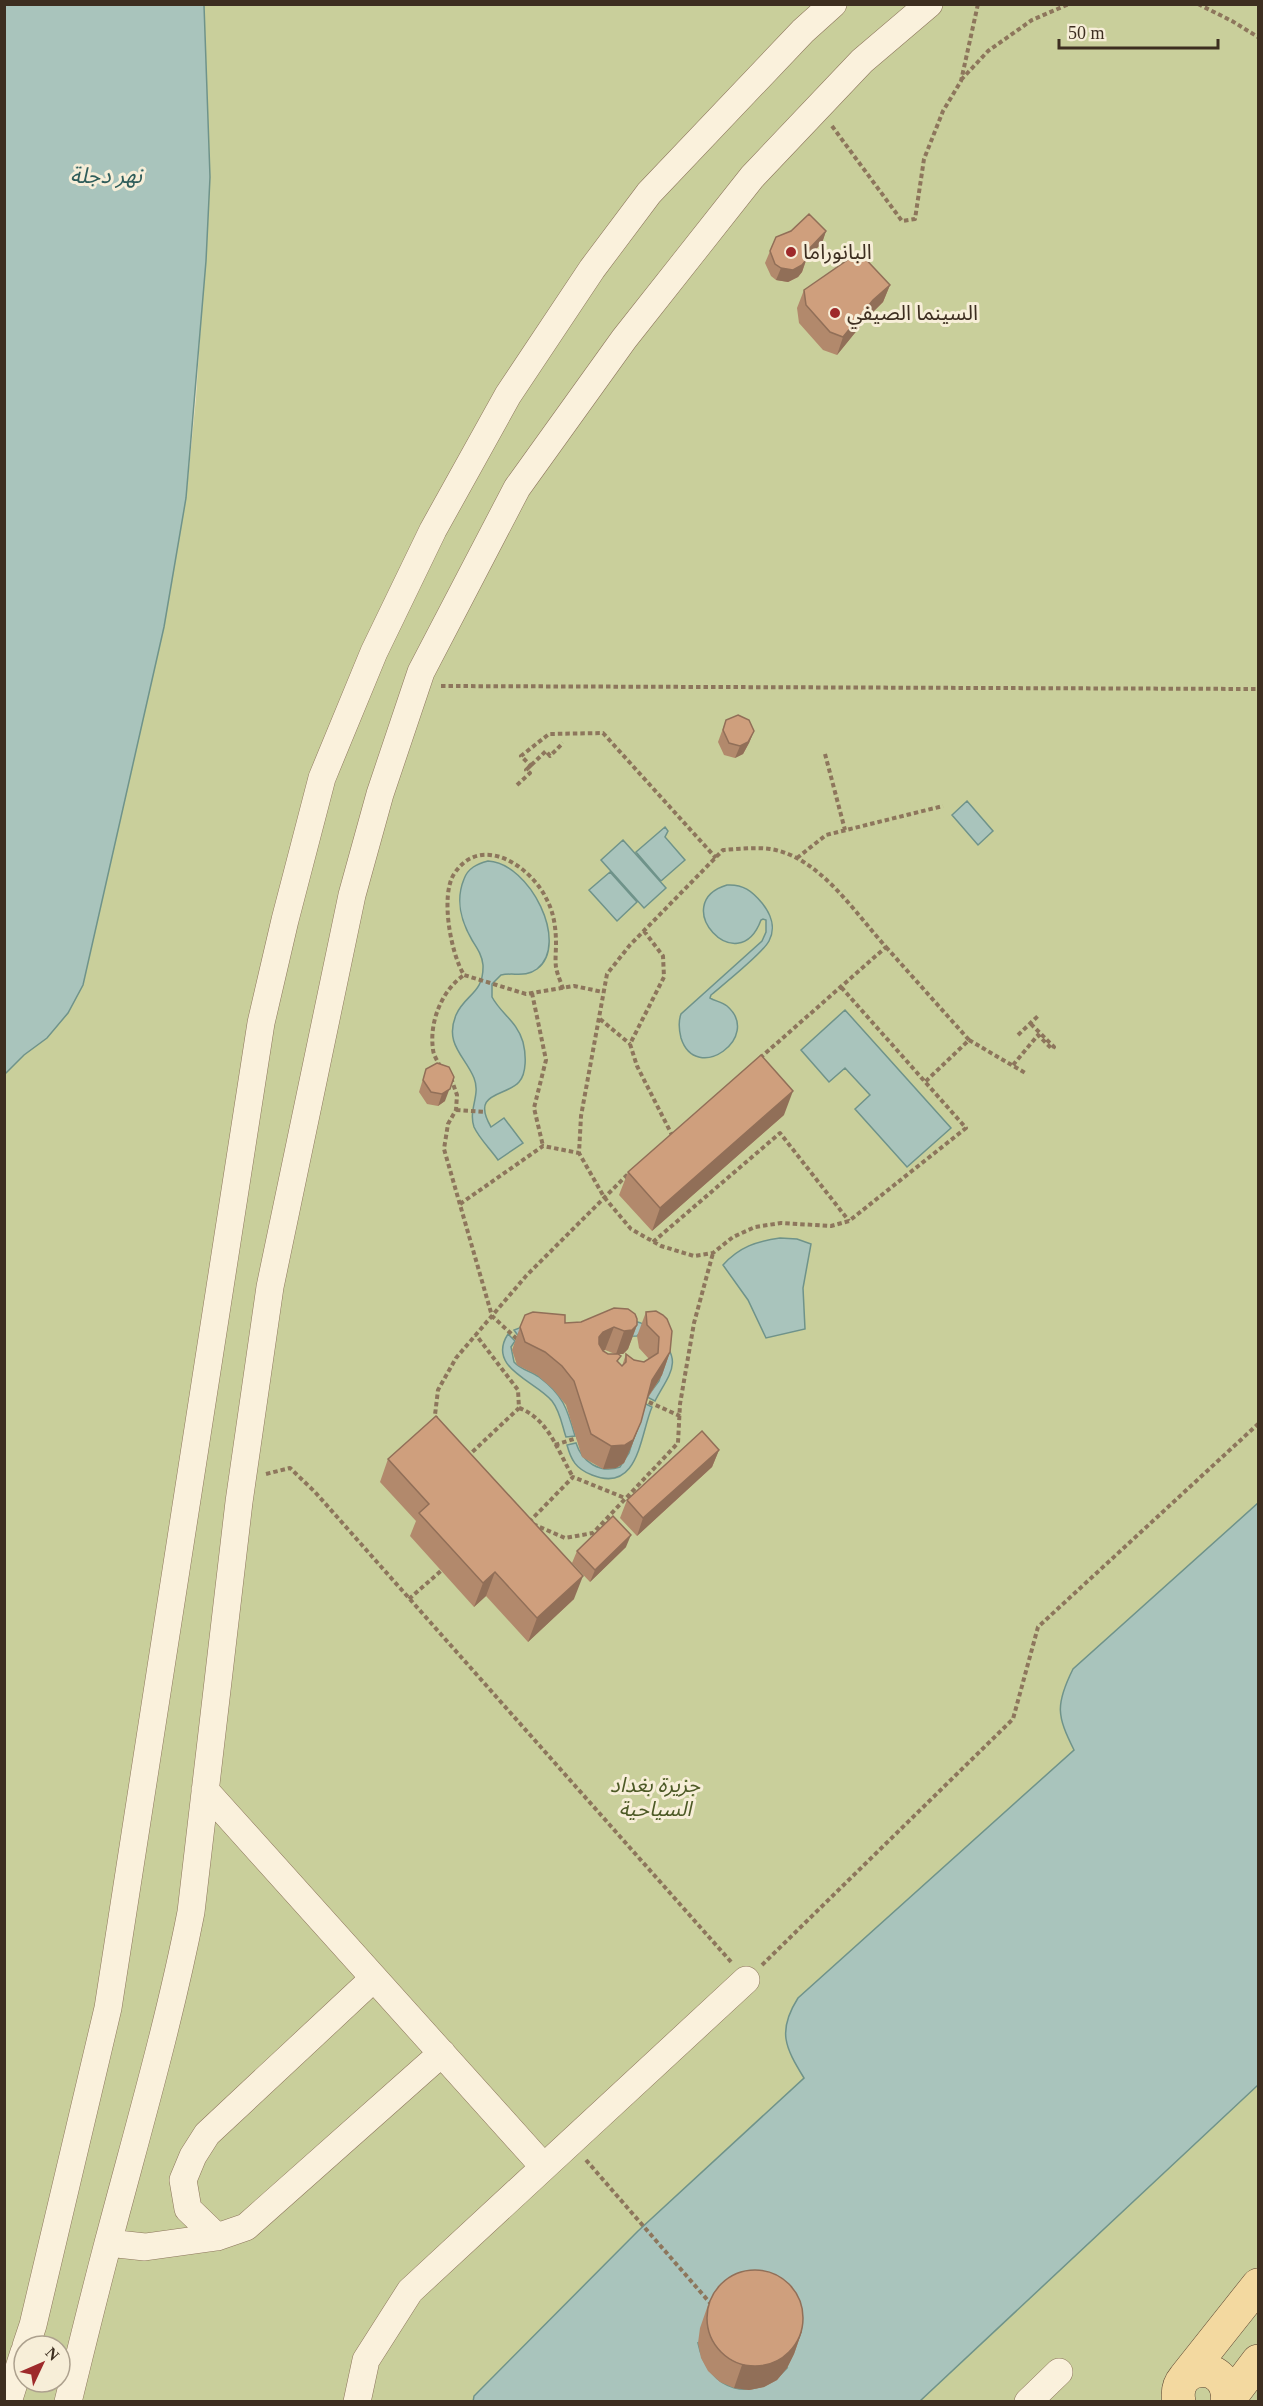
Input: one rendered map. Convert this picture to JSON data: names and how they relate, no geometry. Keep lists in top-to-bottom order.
{
  "water": ["نهر دجلة"],
  "parks": ["جزيرة بغداد السياحية"],
  "places": ["البانوراما", "السينما الصيفي"],
  "scale_bar": "50 m",
  "north": "top right"
}
